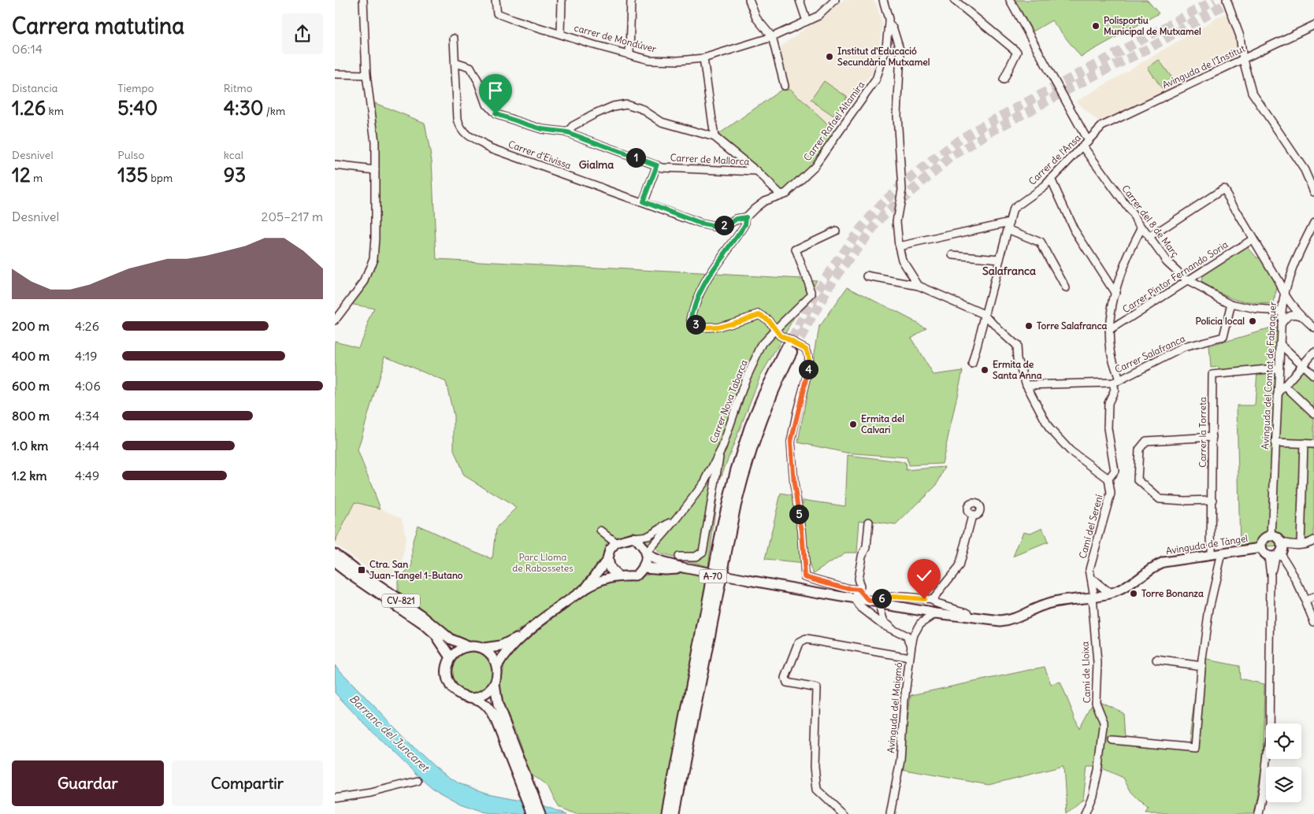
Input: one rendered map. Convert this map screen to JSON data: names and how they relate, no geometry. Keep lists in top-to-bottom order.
{
  "streets": {
    "highway": ["A-70"],
    "main road": ["Avinguda de Tàngel", "CV-821"],
    "street": [
      "carrer de Mondúver",
      "Avinguda de l'Institut",
      "Carrer Rafael Altamira",
      "Carrer d'Eivissa",
      "Carrer de Mallorca",
      "Carrer de l'Ansa",
      "Carrer del 8 de Març",
      "Carrer Pintor Fernando Soria",
      "Carrer Salafranca",
      "Avinguda del Comtat de Fabraquer",
      "Carrer Nova Tabarca",
      "Carrer la Torreta",
      "Camí del Serení",
      "Camí de Lloixa",
      "Avinguda del Maigmó"
    ]
  },
  "crossings": [
    ["Avinguda de l'Institut", "Carrer de l'Ansa"],
    ["Carrer Rafael Altamira", "Carrer de Mallorca"],
    ["Carrer d'Eivissa", "Carrer de Mallorca"],
    ["Carrer de l'Ansa", "Carrer del 8 de Març"],
    ["Carrer del 8 de Març", "Carrer Pintor Fernando Soria"],
    ["Carrer del 8 de Març", "Carrer Salafranca"],
    ["Carrer del 8 de Març", "Avinguda del Comtat de Fabraquer"],
    ["Carrer Salafranca", "Camí del Serení"],
    ["Avinguda del Comtat de Fabraquer", "Carrer la Torreta"],
    ["Avinguda del Comtat de Fabraquer", "Avinguda de Tàngel"],
    ["Carrer Nova Tabarca", "CV-821"],
    ["Carrer la Torreta", "Avinguda de Tàngel"],
    ["Camí del Serení", "Avinguda de Tàngel"],
    ["Camí del Serení", "Camí de Lloixa"],
    ["Avinguda de Tàngel", "Camí de Lloixa"],
    ["Avinguda de Tàngel", "Avinguda del Maigmó"]
  ],
  "districts": ["Gialma", "Salafranca"],
  "water": ["Barranc del Juncaret"],
  "parks": ["Parc Lloma de Rabossetes"],
  "places": {
    "other": [
      "Polisportiu Municipal de Mutxamel",
      "Institut d'Educació Secundària Mutxamel",
      "Policia local",
      "Torre Salafranca",
      "Ermita de Santa Anna",
      "Ermita del Calvari",
      "Torre Bonanza"
    ],
    "transit": ["Ctra. San Juan-Tangel 1-Butano"]
  },
  "page": {
    "heading": ["Carrera matutina", "06:14"],
    "stats": [
      ["Distancia", "1.26 km"],
      ["Tiempo", "5:40"],
      ["Ritmo", "4:30 /km"],
      ["Desnivel", "12 m"],
      ["Pulso", "135 bpm"],
      ["kcal", "93"]
    ],
    "pins": [
      "1",
      "2",
      "3",
      "4",
      "5",
      "6"
    ],
    "chart": ["Desnivel", "205–217 m"],
    "list": [
      {
        "name": "200 m",
        "note": "4:26"
      },
      {
        "name": "400 m",
        "note": "4:19"
      },
      {
        "name": "600 m",
        "note": "4:06"
      },
      {
        "name": "800 m",
        "note": "4:34"
      },
      {
        "name": "1.0 km",
        "note": "4:44"
      },
      {
        "name": "1.2 km",
        "note": "4:49"
      }
    ],
    "buttons": ["Guardar", "Compartir"]
  }
}
